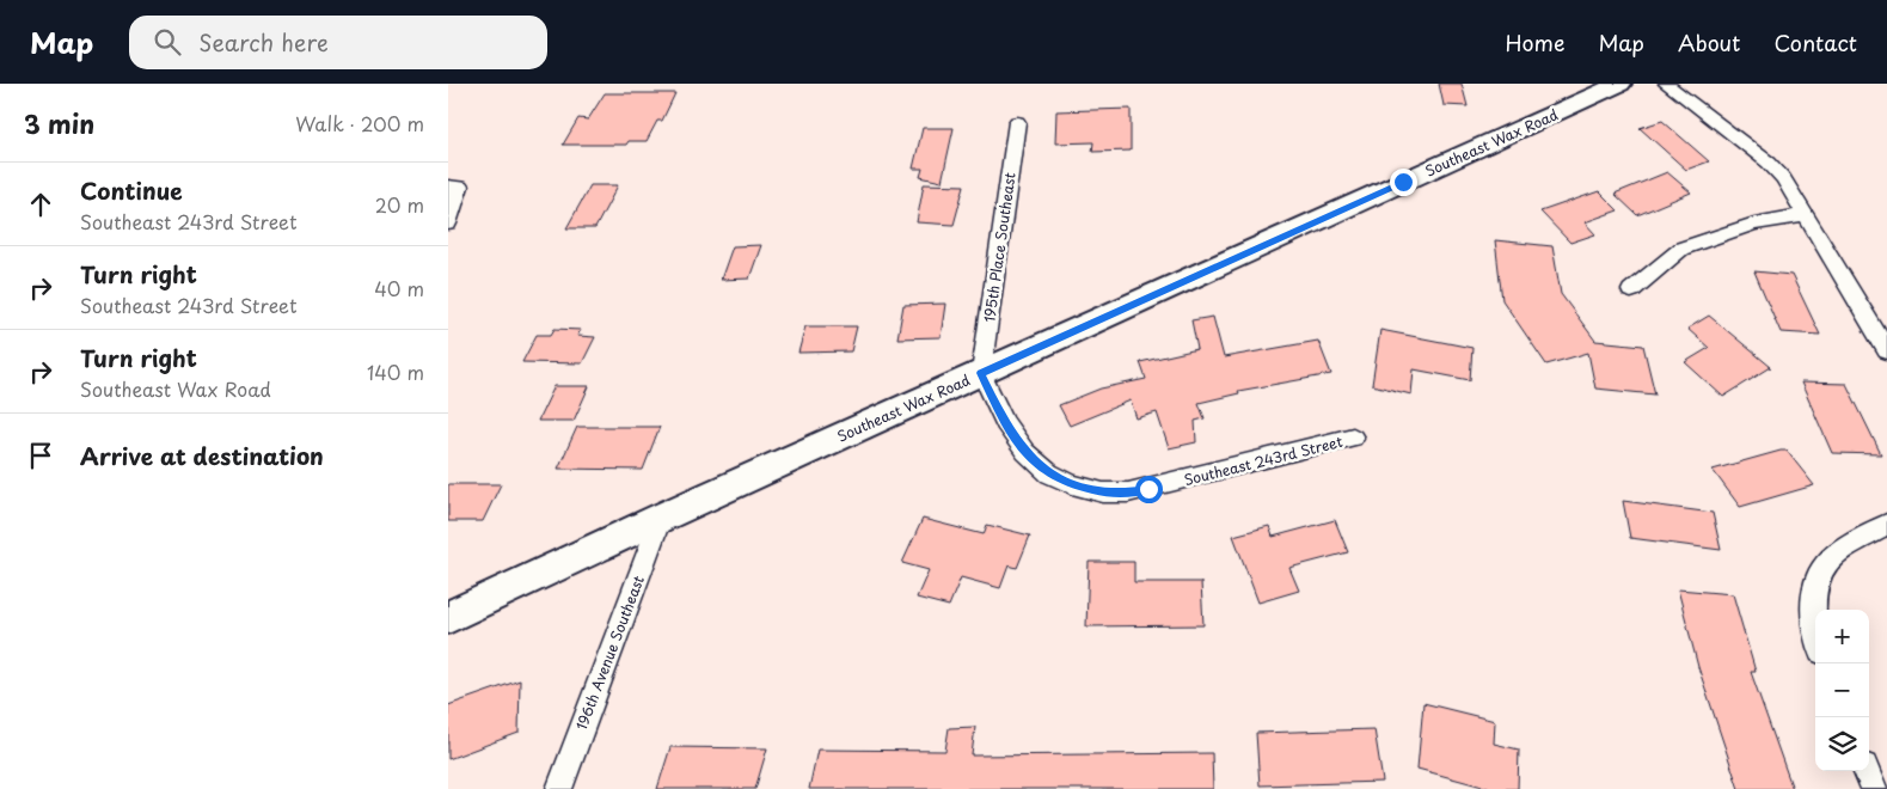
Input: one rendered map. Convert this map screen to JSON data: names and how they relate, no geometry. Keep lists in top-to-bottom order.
{
  "streets": {
    "street": [
      "Southeast Wax Road",
      "195th Place Southeast",
      "Southeast 243rd Street",
      "196th Avenue Southeast"
    ]
  },
  "crossings": [
    ["Southeast Wax Road", "195th Place Southeast"],
    ["Southeast Wax Road", "Southeast 243rd Street"],
    ["Southeast Wax Road", "196th Avenue Southeast"],
    ["195th Place Southeast", "Southeast 243rd Street"]
  ],
  "page": {
    "header": "Map",
    "search": "Search here",
    "nav": [
      "Home",
      "Map",
      "About",
      "Contact"
    ],
    "heading": ["3 min", "Walk · 200 m"],
    "list": [
      ["Continue", "Southeast 243rd Street", "20 m"],
      ["Turn right", "Southeast 243rd Street", "40 m"],
      ["Turn right", "Southeast Wax Road", "140 m"],
      "Arrive at destination"
    ],
    "map_buttons": ["+", "−"]
  }
}
